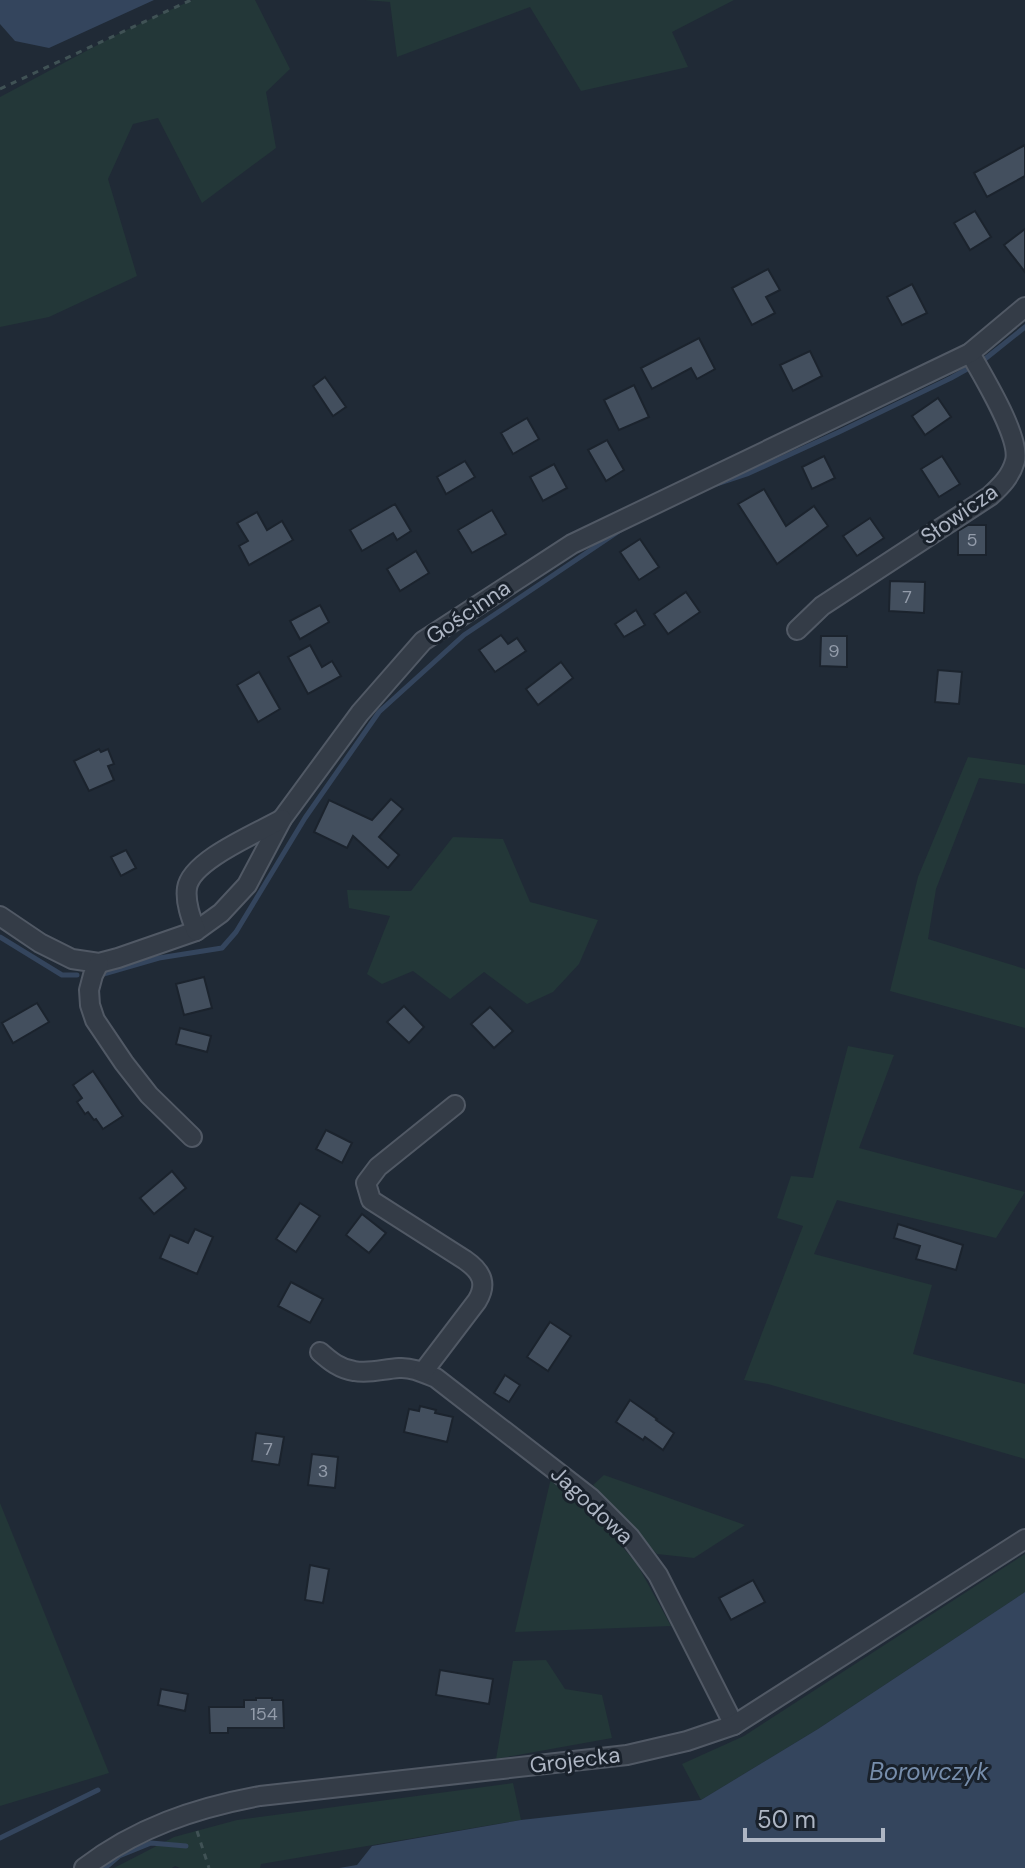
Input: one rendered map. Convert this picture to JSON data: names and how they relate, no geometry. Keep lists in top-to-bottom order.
{
  "streets": {
    "street": [
      "Słowicza",
      "Gościnna",
      "Jagodowa",
      "Grojecka"
    ]
  },
  "crossings": [
    ["Słowicza", "Gościnna"],
    ["Jagodowa", "Grojecka"]
  ],
  "water": ["Borowczyk"],
  "house_numbers": [
    "5",
    "7",
    "9",
    "7",
    "3",
    "154"
  ],
  "scale_bar": "50 m"
}
